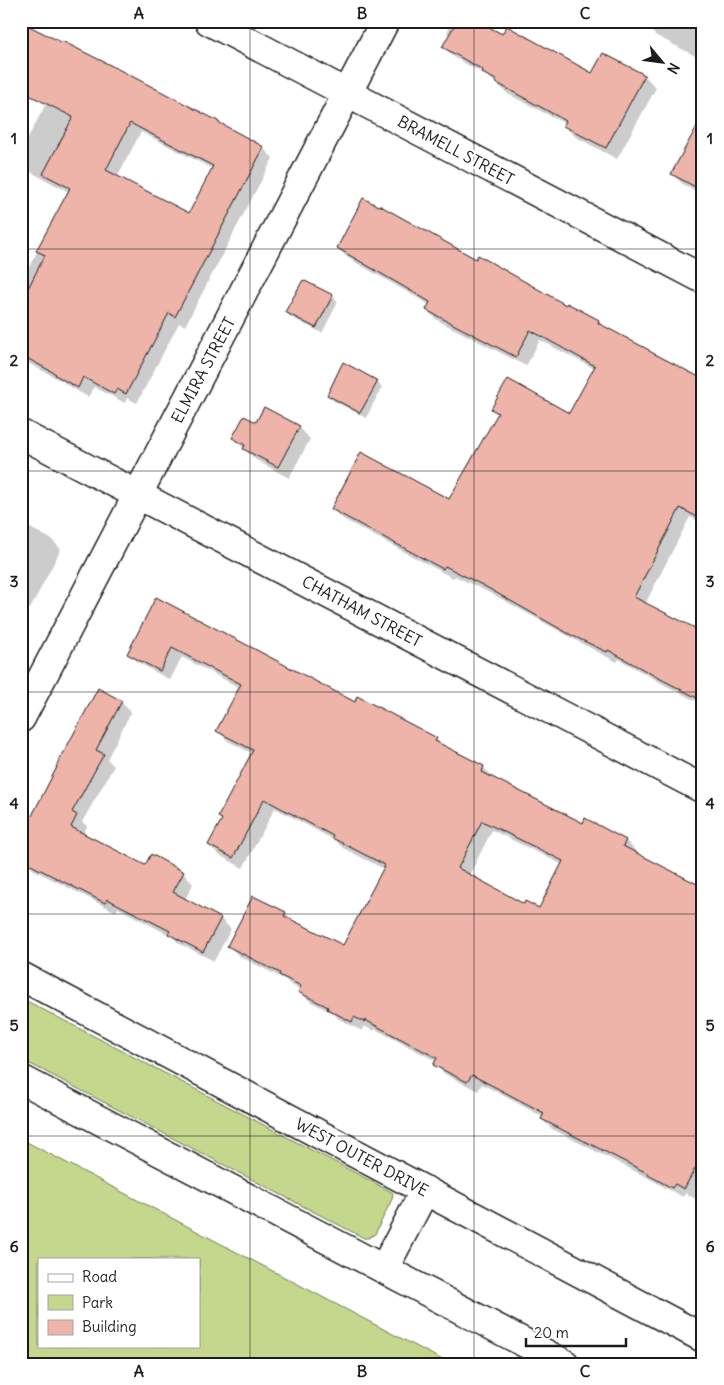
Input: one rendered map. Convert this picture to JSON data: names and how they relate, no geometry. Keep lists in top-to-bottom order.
{
  "streets": {
    "street": [
      "BRAMELL STREET",
      "ELMIRA STREET",
      "CHATHAM STREET",
      "WEST OUTER DRIVE"
    ]
  },
  "crossings": [
    ["BRAMELL STREET", "ELMIRA STREET"],
    ["ELMIRA STREET", "CHATHAM STREET"]
  ],
  "legend": ["Road", "Park", "Building"],
  "scale_bar": "20 m",
  "north": "bottom right",
  "grid": {
    "columns": ["A", "B", "C"],
    "rows": [
      "1",
      "2",
      "3",
      "4",
      "5",
      "6"
    ]
  }
}
